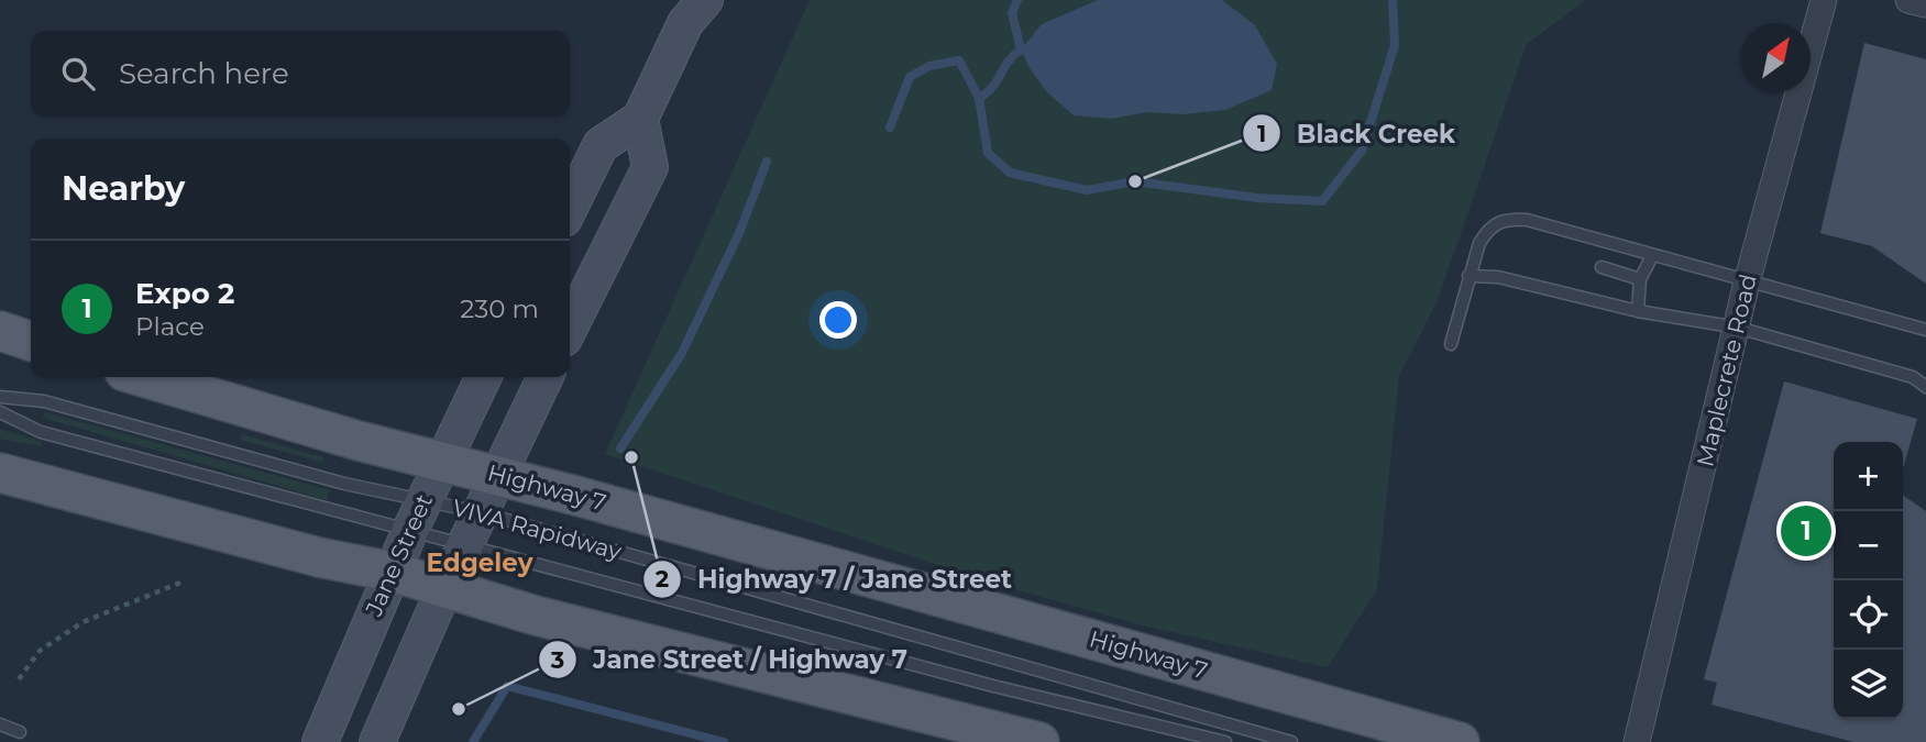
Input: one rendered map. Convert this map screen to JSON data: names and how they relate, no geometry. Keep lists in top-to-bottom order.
{
  "streets": {
    "main road": ["Highway 7", "Jane Street"],
    "street": ["Maplecrete Road"],
    "lane": ["VIVA Rapidway"]
  },
  "crossings": [
    ["Highway 7", "Jane Street"],
    ["VIVA Rapidway", "Jane Street"]
  ],
  "districts": ["Edgeley"],
  "places": ["Black Creek", "Highway 7 / Jane Street", "Jane Street / Highway 7"],
  "north": "top right",
  "page": {
    "search": "Search here",
    "heading": "Nearby",
    "list": [
      {
        "mark": "1",
        "name": "Expo 2",
        "note": "Place",
        "value": "230 m"
      }
    ],
    "map_buttons": ["+", "−"],
    "pins": "1"
  }
}
